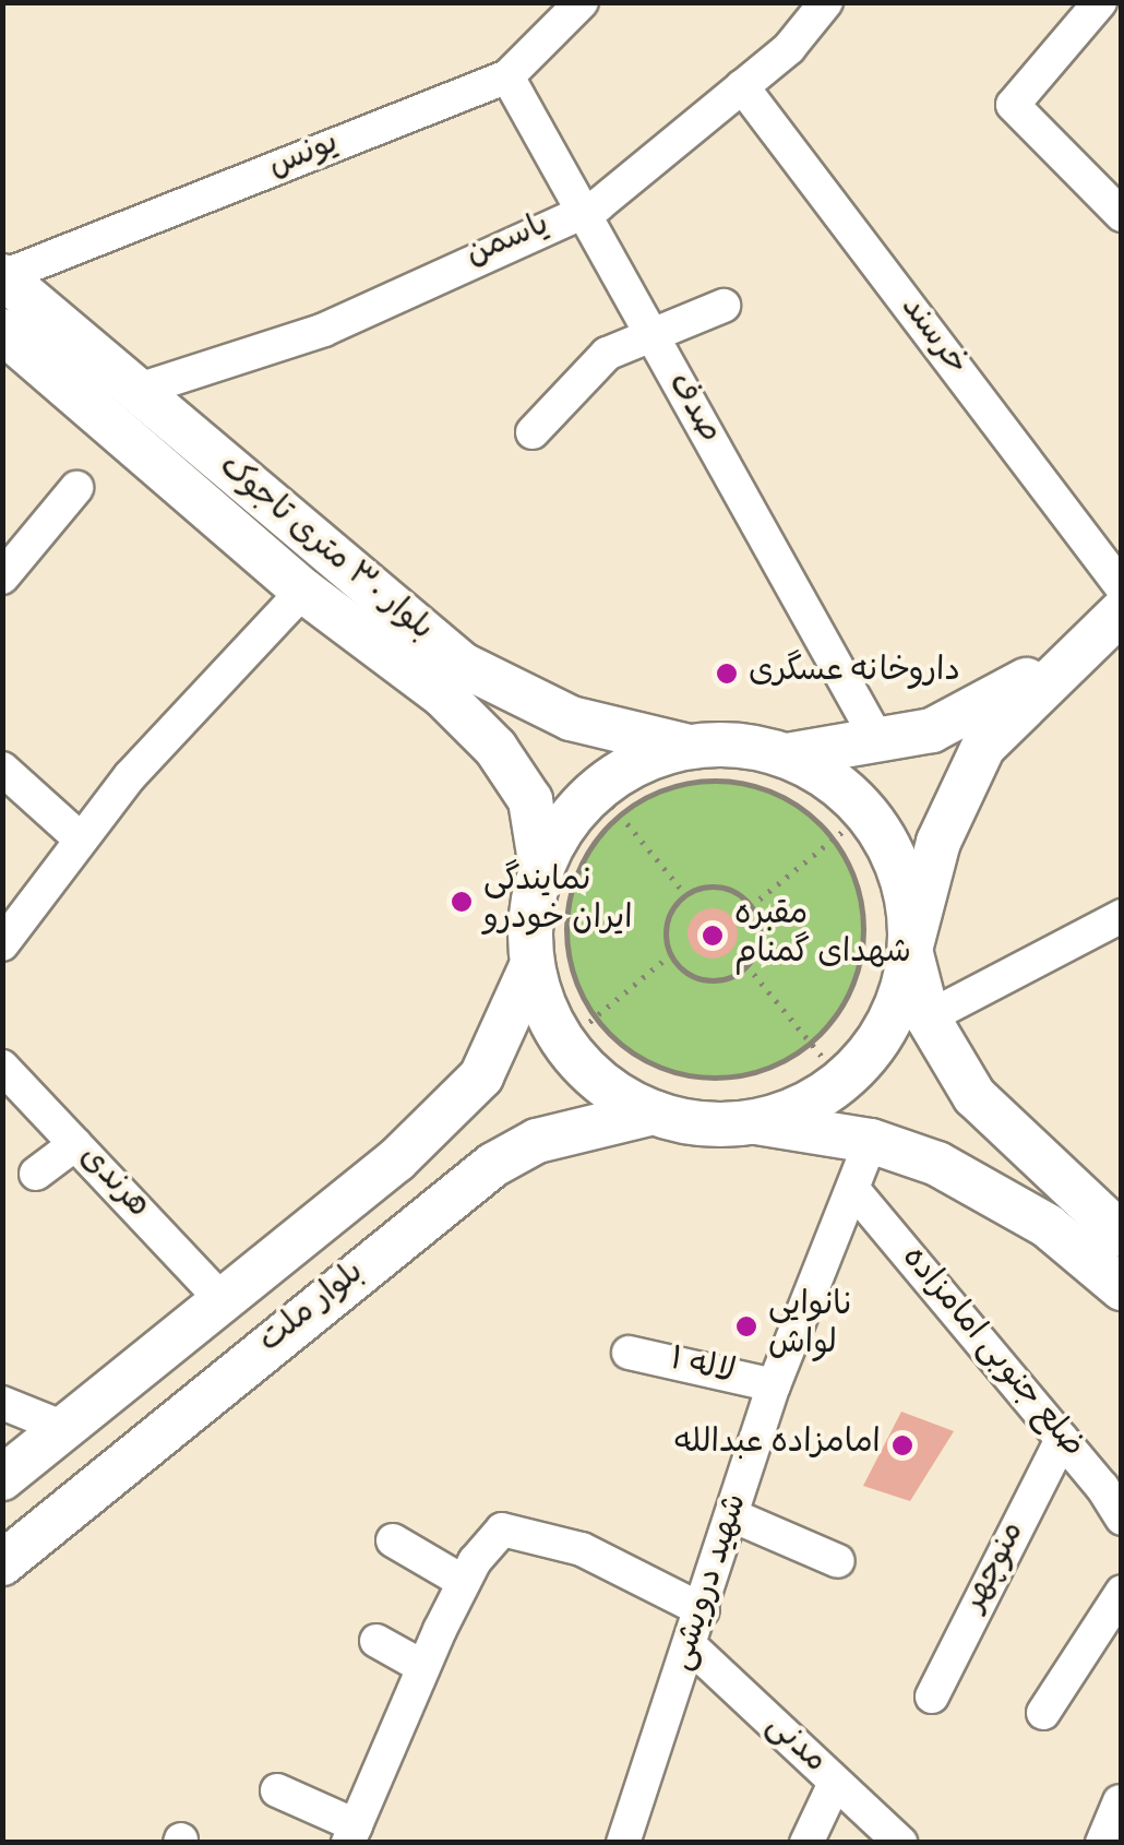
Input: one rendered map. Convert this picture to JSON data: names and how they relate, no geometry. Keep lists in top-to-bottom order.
{
  "streets": {
    "main road": ["بلوار ۳۰ متری تاجوک", "بلوار ملت"],
    "street": [
      "یونس",
      "یاسمن",
      "خرسند",
      "صدف",
      "هرندی",
      "ضلع جنوبی امامزاده",
      "لاله ۱",
      "منوچهر",
      "شهید درویشی",
      "مدنی"
    ]
  },
  "crossings": [
    ["یونس", "صدف"],
    ["یونس", "بلوار ۳۰ متری تاجوک"],
    ["یاسمن", "خرسند"],
    ["یاسمن", "صدف"],
    ["یاسمن", "بلوار ۳۰ متری تاجوک"],
    ["هرندی", "بلوار ملت"],
    ["ضلع جنوبی امامزاده", "منوچهر"],
    ["ضلع جنوبی امامزاده", "شهید درویشی"],
    ["لاله ۱", "شهید درویشی"],
    ["شهید درویشی", "مدنی"]
  ],
  "places": [
    "داروخانه عسگری",
    "نمایندگی ایران خودرو",
    "مقبره شهدای گمنام",
    "نانوایی لواش",
    "امامزاده عبدالله"
  ]
}
